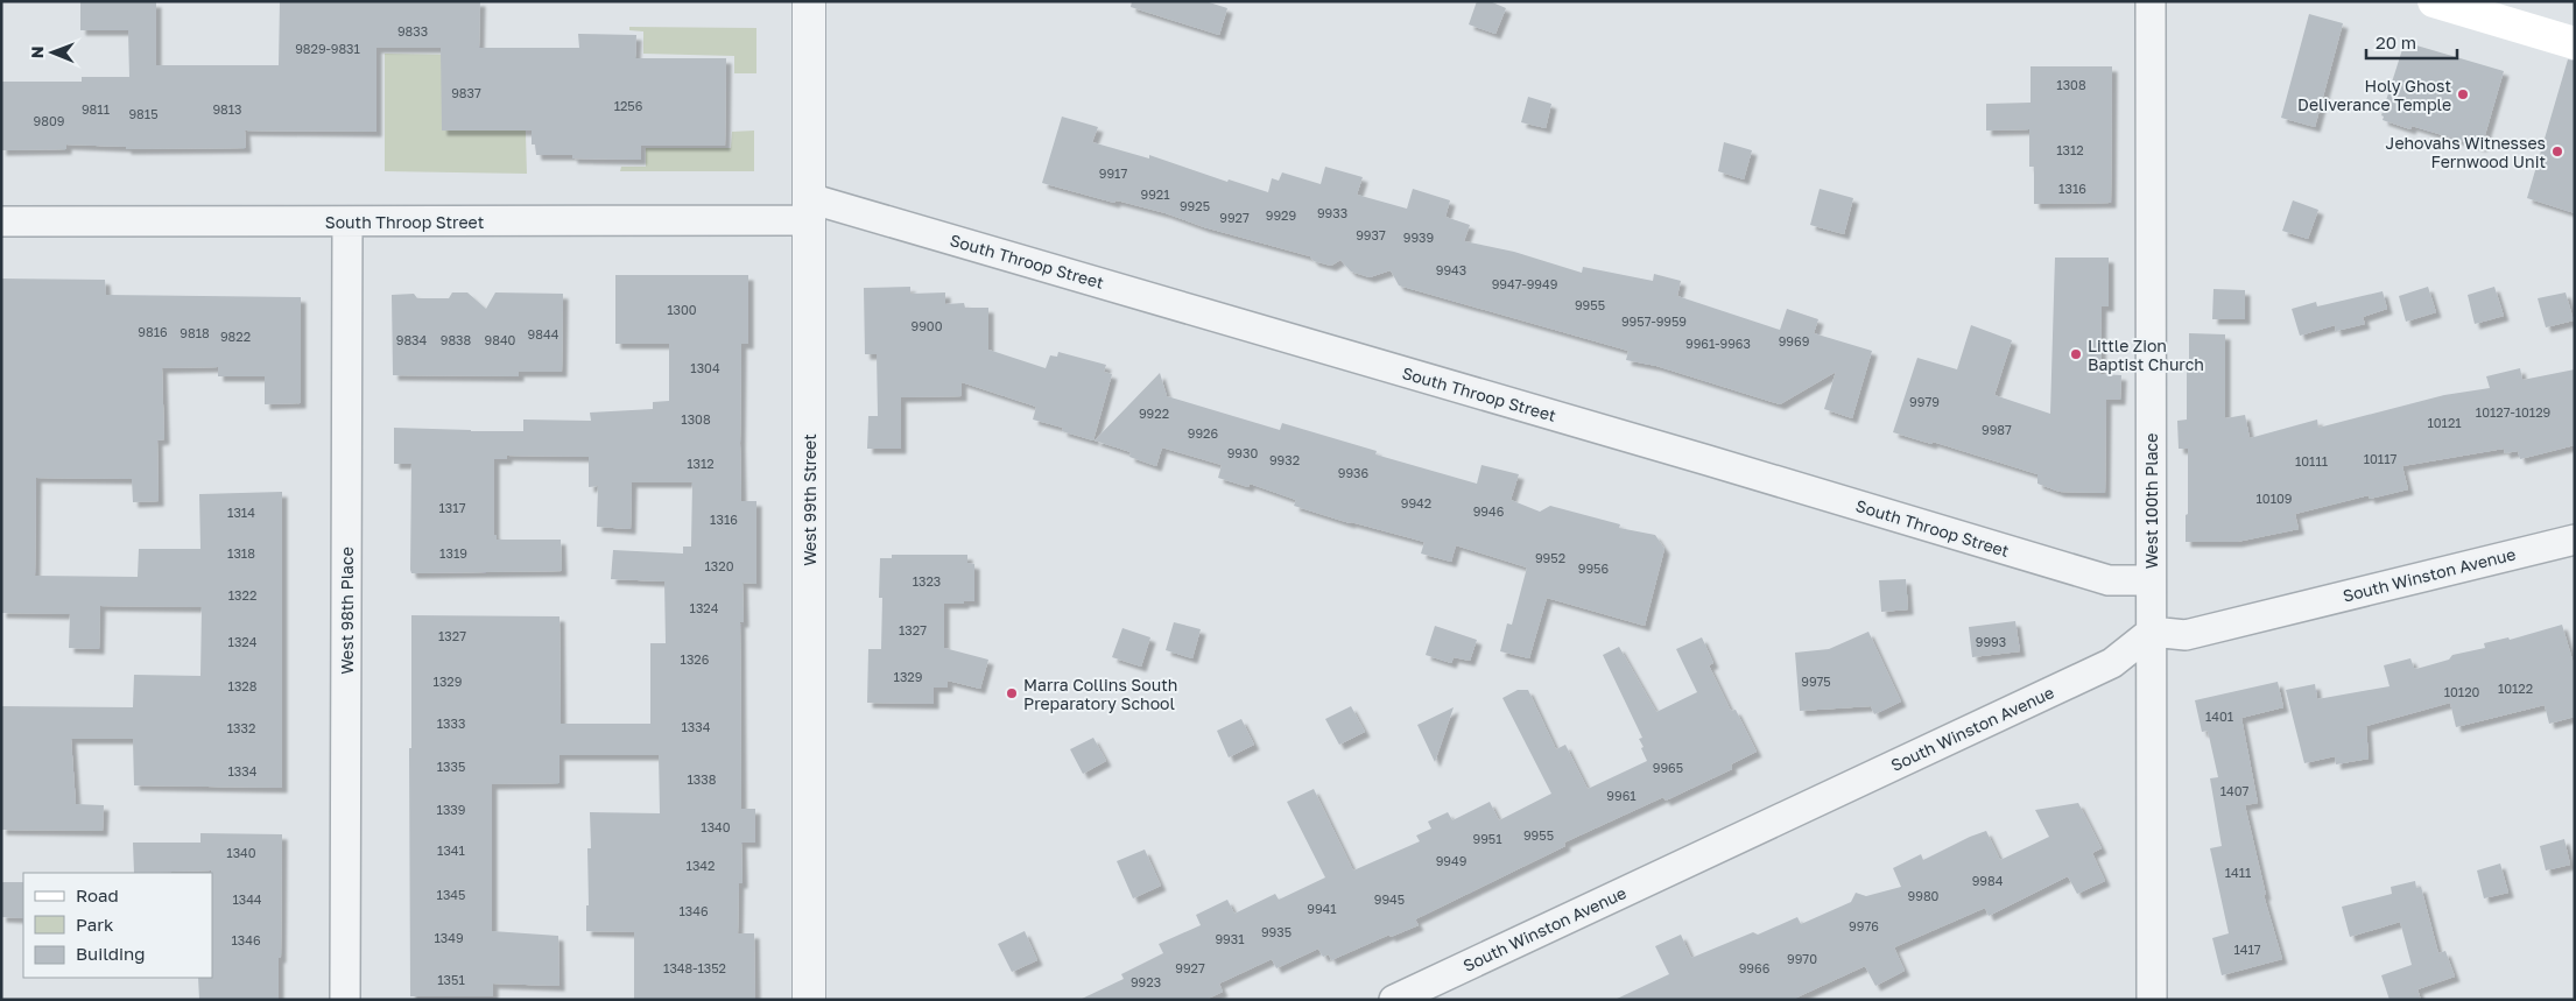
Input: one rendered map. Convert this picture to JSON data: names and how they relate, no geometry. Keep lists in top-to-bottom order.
{
  "streets": {
    "street": [
      "South Throop Street",
      "West 99th Street",
      "West 100th Place",
      "South Winston Avenue",
      "West 98th Place"
    ]
  },
  "crossings": [
    ["South Throop Street", "West 99th Street"],
    ["South Throop Street", "West 100th Place"],
    ["South Throop Street", "West 98th Place"],
    ["West 100th Place", "South Winston Avenue"]
  ],
  "places": [
    "Holy Ghost Deliverance Temple",
    "Jehovahs Witnesses Fernwood Unit",
    "Little Zion Baptist Church",
    "Marra Collins South Preparatory School"
  ],
  "house_numbers": [
    "9833",
    "9829-9831",
    "1308",
    "9837",
    "1256",
    "9811",
    "9813",
    "9815",
    "9809",
    "1312",
    "9917",
    "1316",
    "9921",
    "9925",
    "9933",
    "9929",
    "9927",
    "9937",
    "9939",
    "9943",
    "9947-9949",
    "9955",
    "1300",
    "9957-9959",
    "9900",
    "9816",
    "9818",
    "9844",
    "9822",
    "9834",
    "9838",
    "9840",
    "9969",
    "9961-9963",
    "1304",
    "9979",
    "10127-10129",
    "9922",
    "1308",
    "10121",
    "9987",
    "9926",
    "9930",
    "10117",
    "9932",
    "10111",
    "1312",
    "9936",
    "10109",
    "9942",
    "1317",
    "9946",
    "1314",
    "1316",
    "1318",
    "1319",
    "9952",
    "1320",
    "9956",
    "1323",
    "1322",
    "1324",
    "1327",
    "1327",
    "1324",
    "9993",
    "1326",
    "1329",
    "1329",
    "9975",
    "1328",
    "10122",
    "10120",
    "1401",
    "1333",
    "1334",
    "1332",
    "1335",
    "9965",
    "1334",
    "1338",
    "1407",
    "9961",
    "1339",
    "1340",
    "9955",
    "9951",
    "1341",
    "1340",
    "9949",
    "1342",
    "1411",
    "9984",
    "1345",
    "9980",
    "1344",
    "9945",
    "9941",
    "1346",
    "9976",
    "9935",
    "1349",
    "9931",
    "1346",
    "1417",
    "9970",
    "1348-1352",
    "9927",
    "9966",
    "1351",
    "9923"
  ],
  "legend": ["Road", "Park", "Building"],
  "scale_bar": "20 m",
  "north": "left"
}
